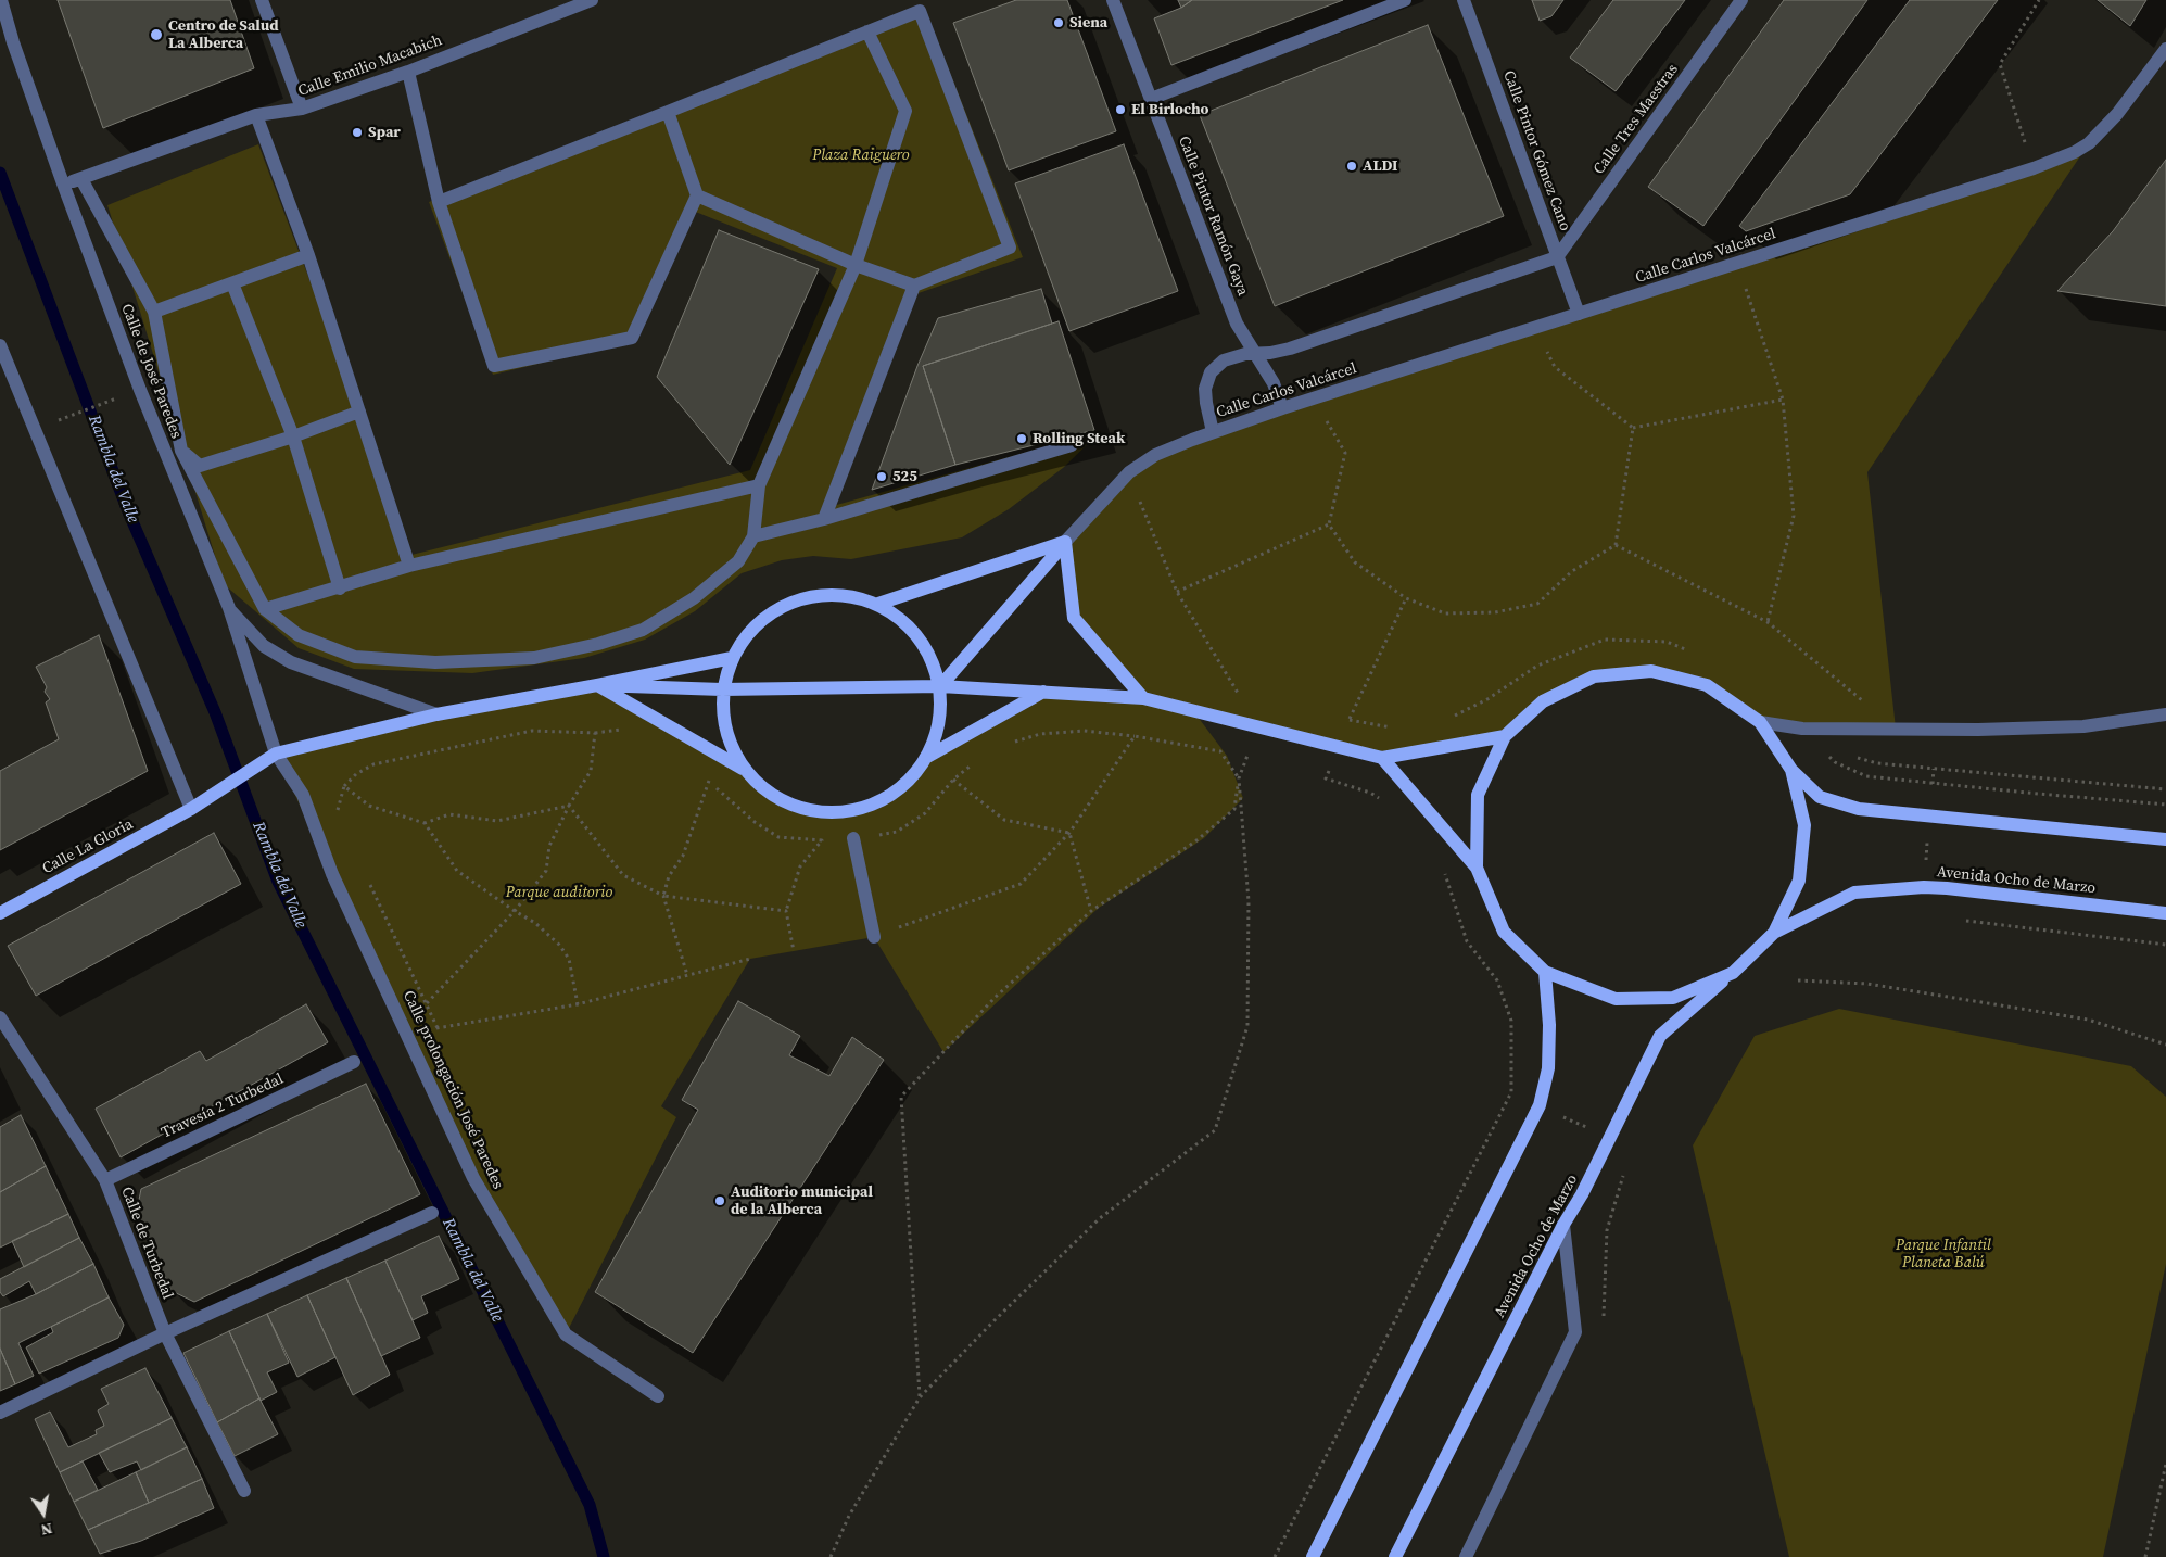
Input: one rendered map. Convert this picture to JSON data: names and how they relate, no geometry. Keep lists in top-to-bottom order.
{
  "streets": {
    "main road": ["Calle La Gloria", "Avenida Ocho de Marzo"],
    "street": [
      "Calle Emilio Macabich",
      "Calle Tres Maestras",
      "Calle Pintor Gómez Cano",
      "Calle Pintor Ramón Gaya",
      "Calle Carlos Valcárcel",
      "Calle de José Paredes",
      "Calle prolongación José Paredes",
      "Travesía 2 Turbedal",
      "Calle de Turbedal"
    ]
  },
  "crossings": [
    ["Calle Emilio Macabich", "Calle de José Paredes"],
    ["Calle Tres Maestras", "Calle Pintor Gómez Cano"],
    ["Calle Tres Maestras", "Calle Carlos Valcárcel"],
    ["Calle Pintor Gómez Cano", "Calle Carlos Valcárcel"],
    ["Calle Pintor Ramón Gaya", "Calle Carlos Valcárcel"],
    ["Calle de José Paredes", "Calle La Gloria"],
    ["Calle de José Paredes", "Calle prolongación José Paredes"],
    ["Calle La Gloria", "Calle prolongación José Paredes"],
    ["Travesía 2 Turbedal", "Calle de Turbedal"]
  ],
  "water": ["Rambla del Valle"],
  "parks": ["Plaza Raiguero", "Parque auditorio", "Parque Infantil Planeta Balú"],
  "places": [
    "Siena",
    "Centro de Salud La Alberca",
    "El Birlocho",
    "Spar",
    "ALDI",
    "Rolling Steak",
    "525",
    "Auditorio municipal de la Alberca"
  ],
  "north": "bottom"
}
